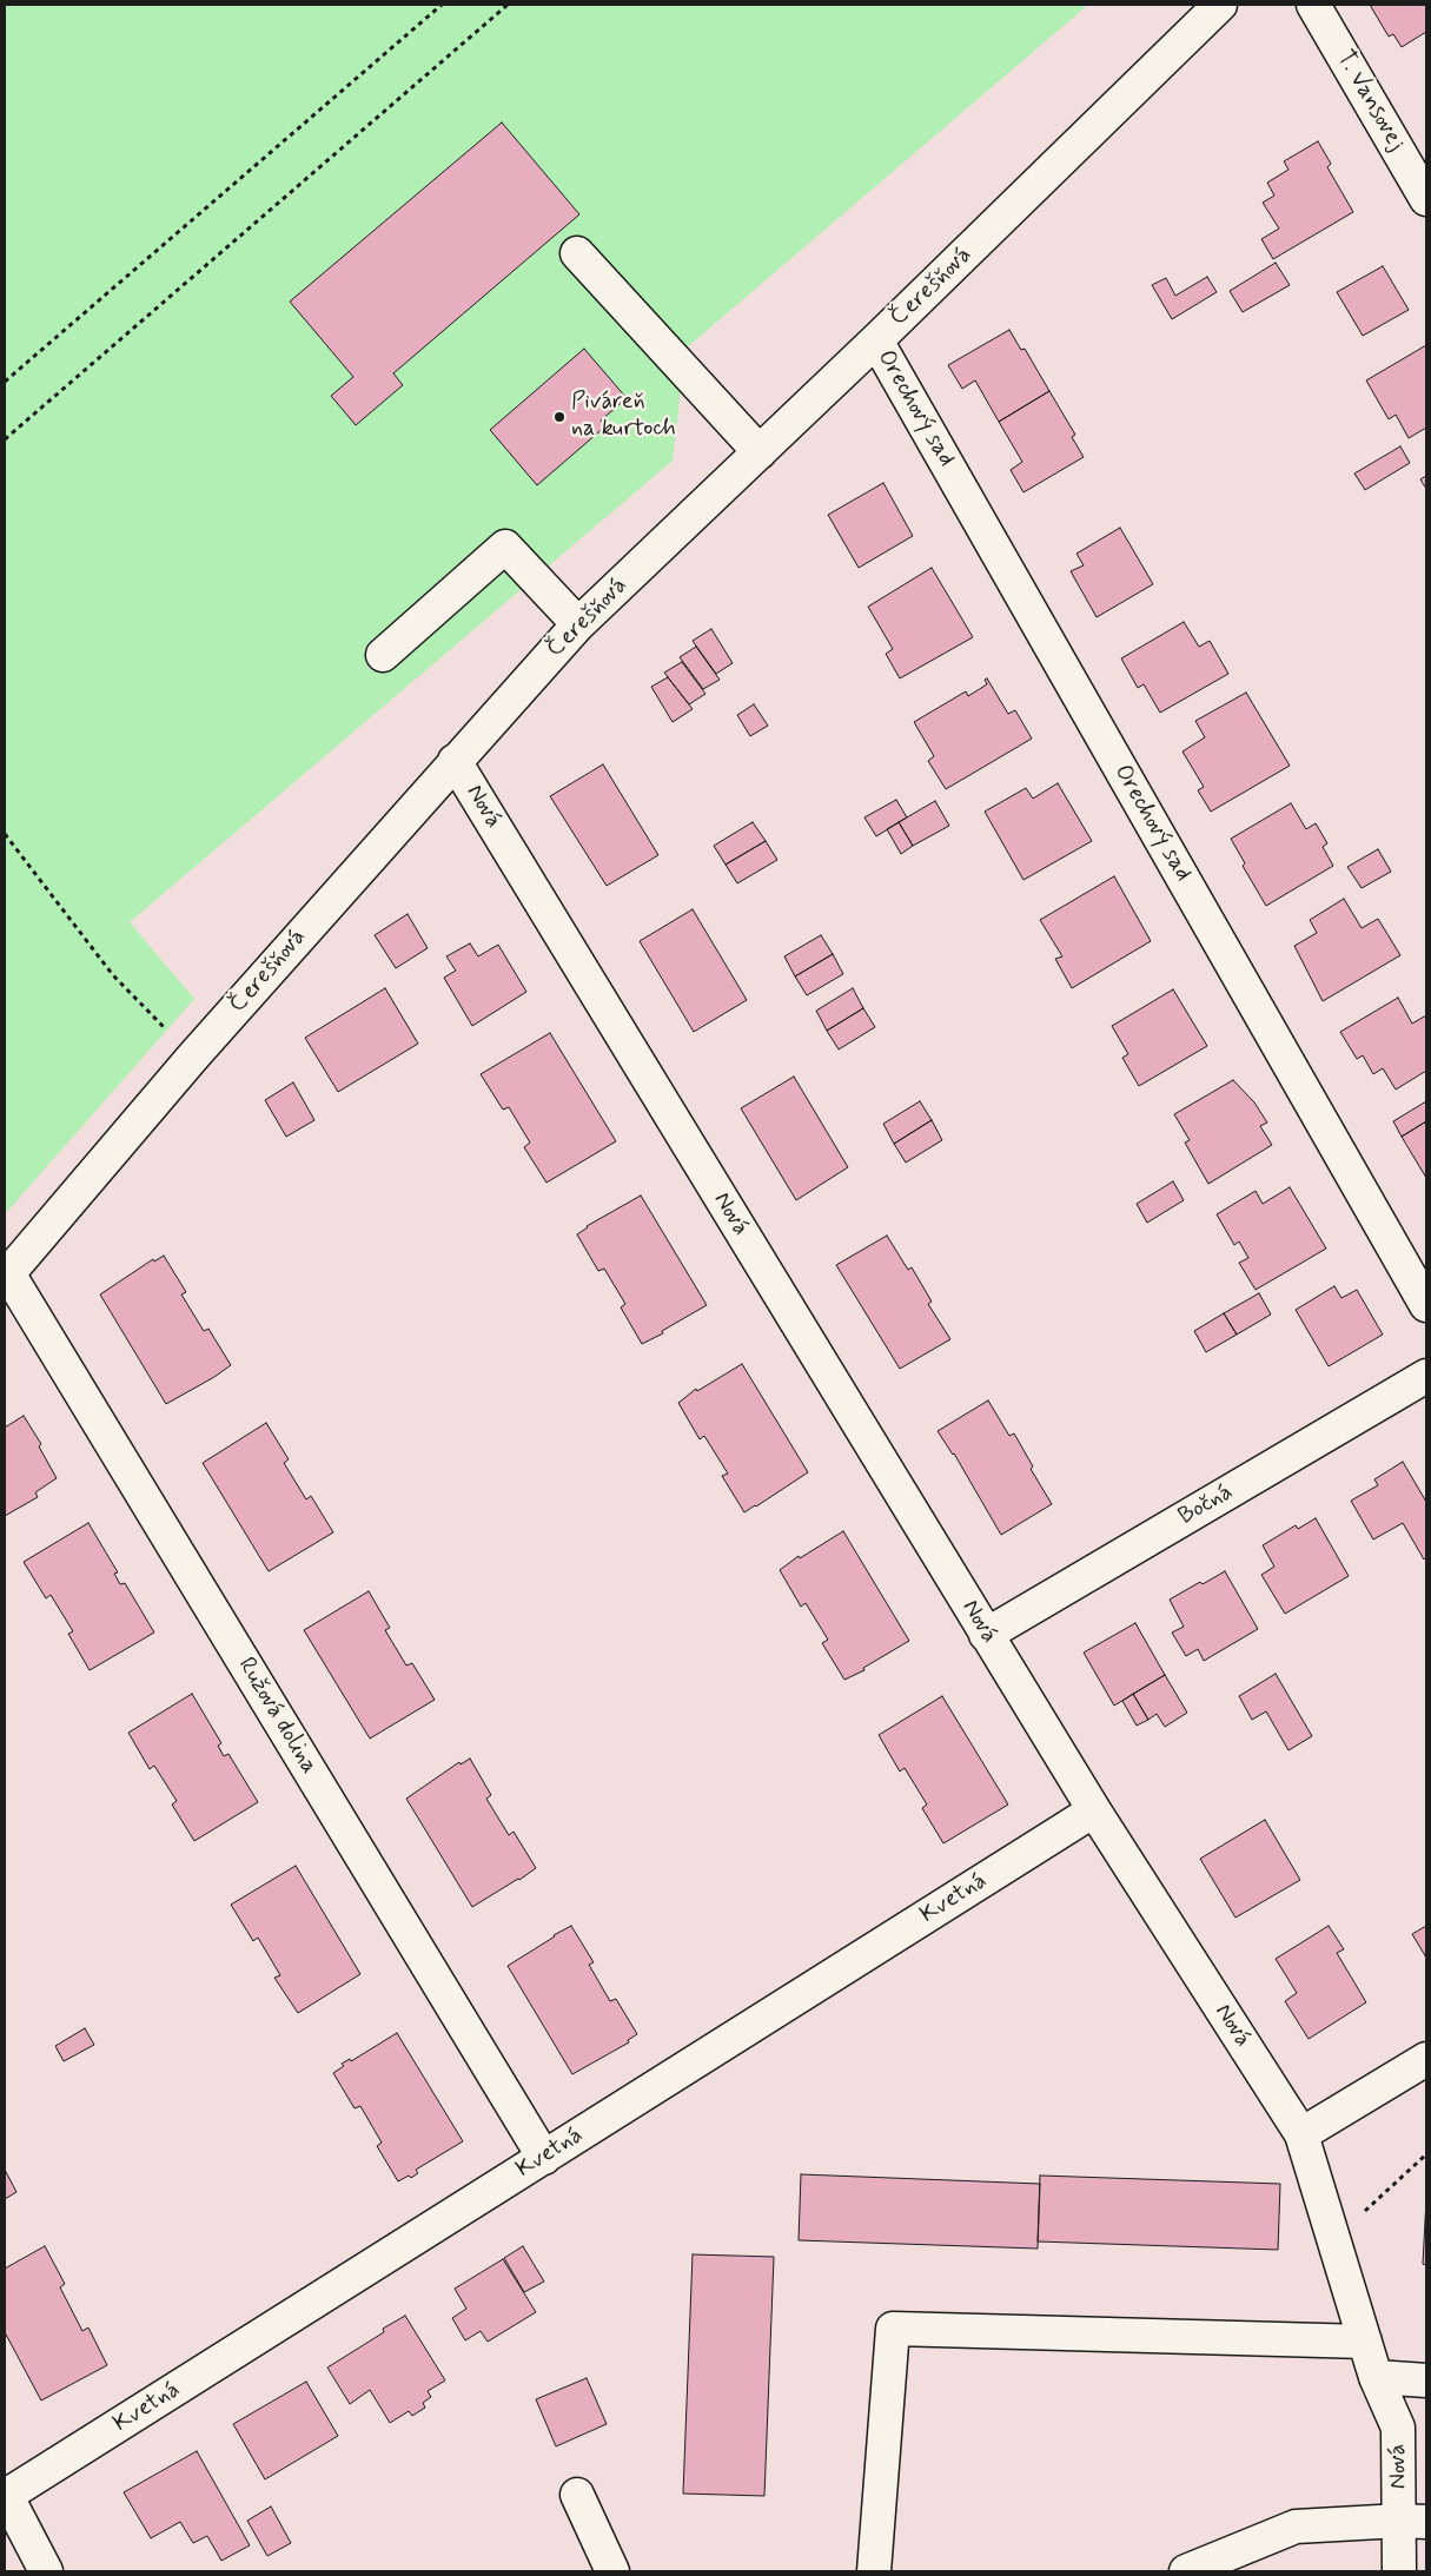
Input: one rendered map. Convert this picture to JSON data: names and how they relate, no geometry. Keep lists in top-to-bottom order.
{
  "streets": {
    "street": [
      "T. Vansovej",
      "Čerešňová",
      "Orechový sad",
      "Nová",
      "Bočná",
      "Ružová dolina",
      "Kvetná"
    ]
  },
  "crossings": [
    ["Čerešňová", "Orechový sad"],
    ["Čerešňová", "Nová"],
    ["Čerešňová", "Ružová dolina"],
    ["Nová", "Bočná"],
    ["Nová", "Kvetná"],
    ["Ružová dolina", "Kvetná"]
  ],
  "places": ["Piváreň na kurtoch"]
}
